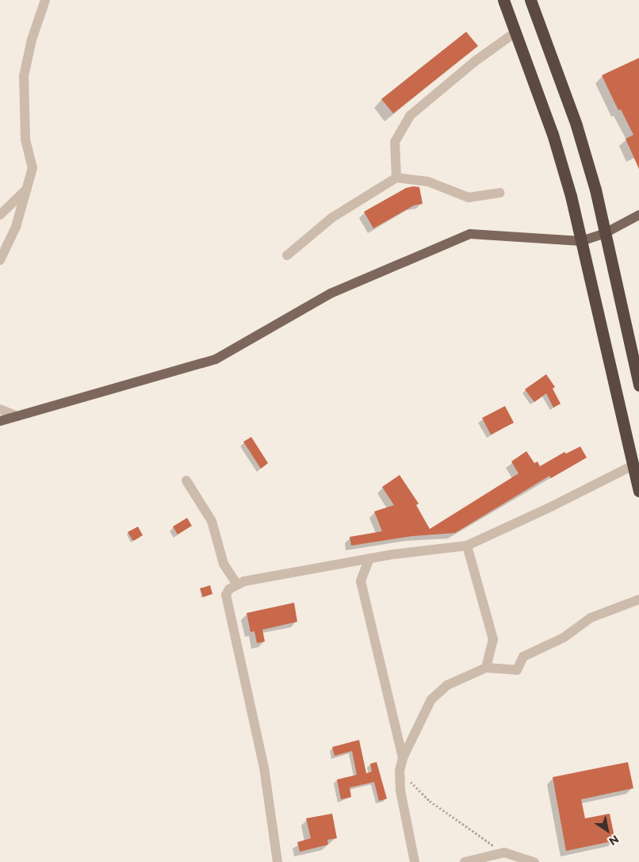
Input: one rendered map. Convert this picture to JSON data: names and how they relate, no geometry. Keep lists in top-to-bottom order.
{
  "north": "bottom right"
}
